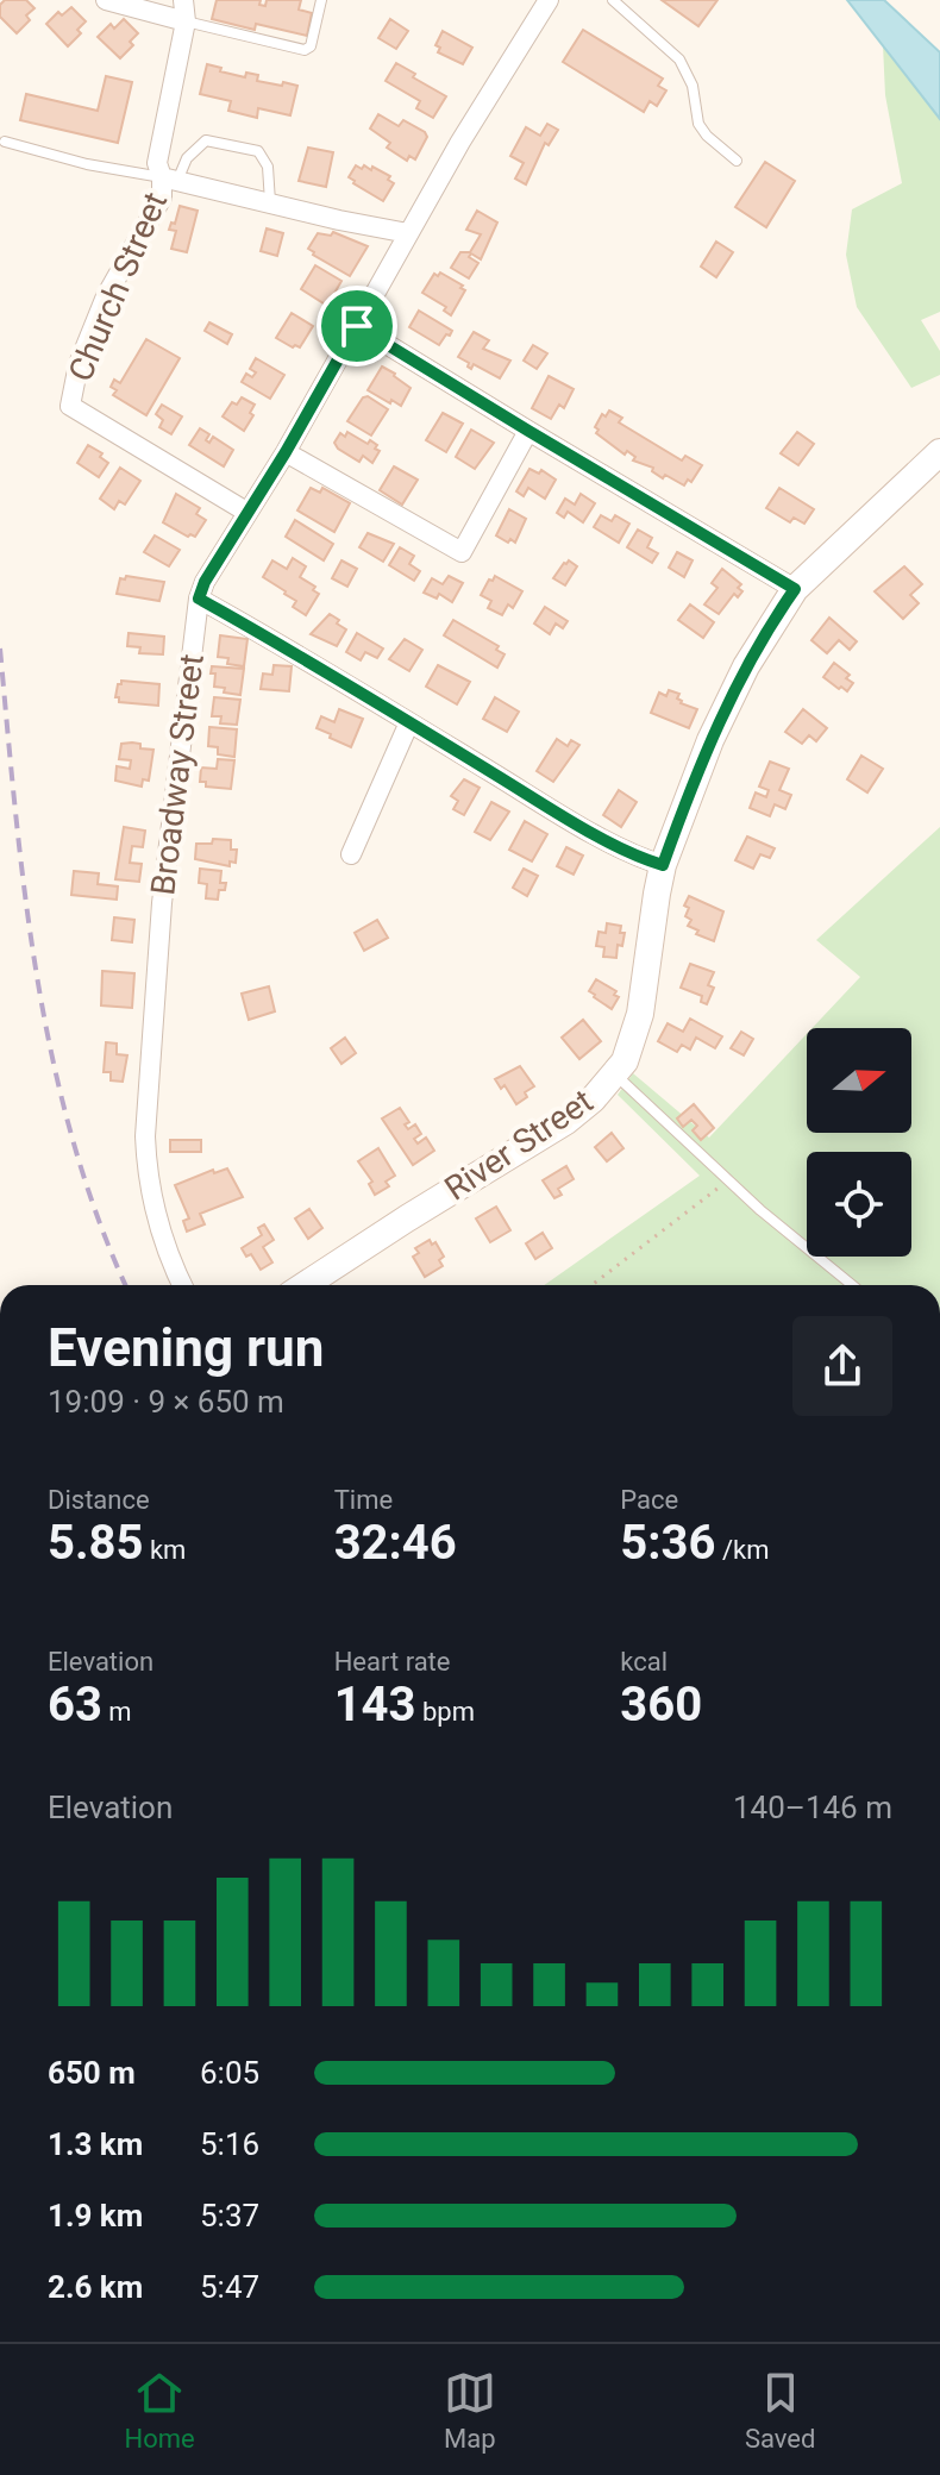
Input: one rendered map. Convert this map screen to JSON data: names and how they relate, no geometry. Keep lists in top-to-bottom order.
{
  "streets": {
    "main road": ["River Street"],
    "street": ["Church Street", "Broadway Street"]
  },
  "crossings": [
    ["Church Street", "Broadway Street"]
  ],
  "north": "right",
  "page": {
    "heading": ["Evening run", "19:09 · 9 × 650 m"],
    "stats": [
      ["Distance", "5.85 km"],
      ["Time", "32:46"],
      ["Pace", "5:36 /km"],
      ["Elevation", "63 m"],
      ["Heart rate", "143 bpm"],
      ["kcal", "360"]
    ],
    "chart": ["Elevation", "140–146 m"],
    "list": [
      {
        "name": "650 m",
        "note": "6:05"
      },
      {
        "name": "1.3 km",
        "note": "5:16"
      },
      {
        "name": "1.9 km",
        "note": "5:37"
      },
      {
        "name": "2.6 km",
        "note": "5:47"
      }
    ],
    "tabs": ["Home", "Map", "Saved"]
  }
}
